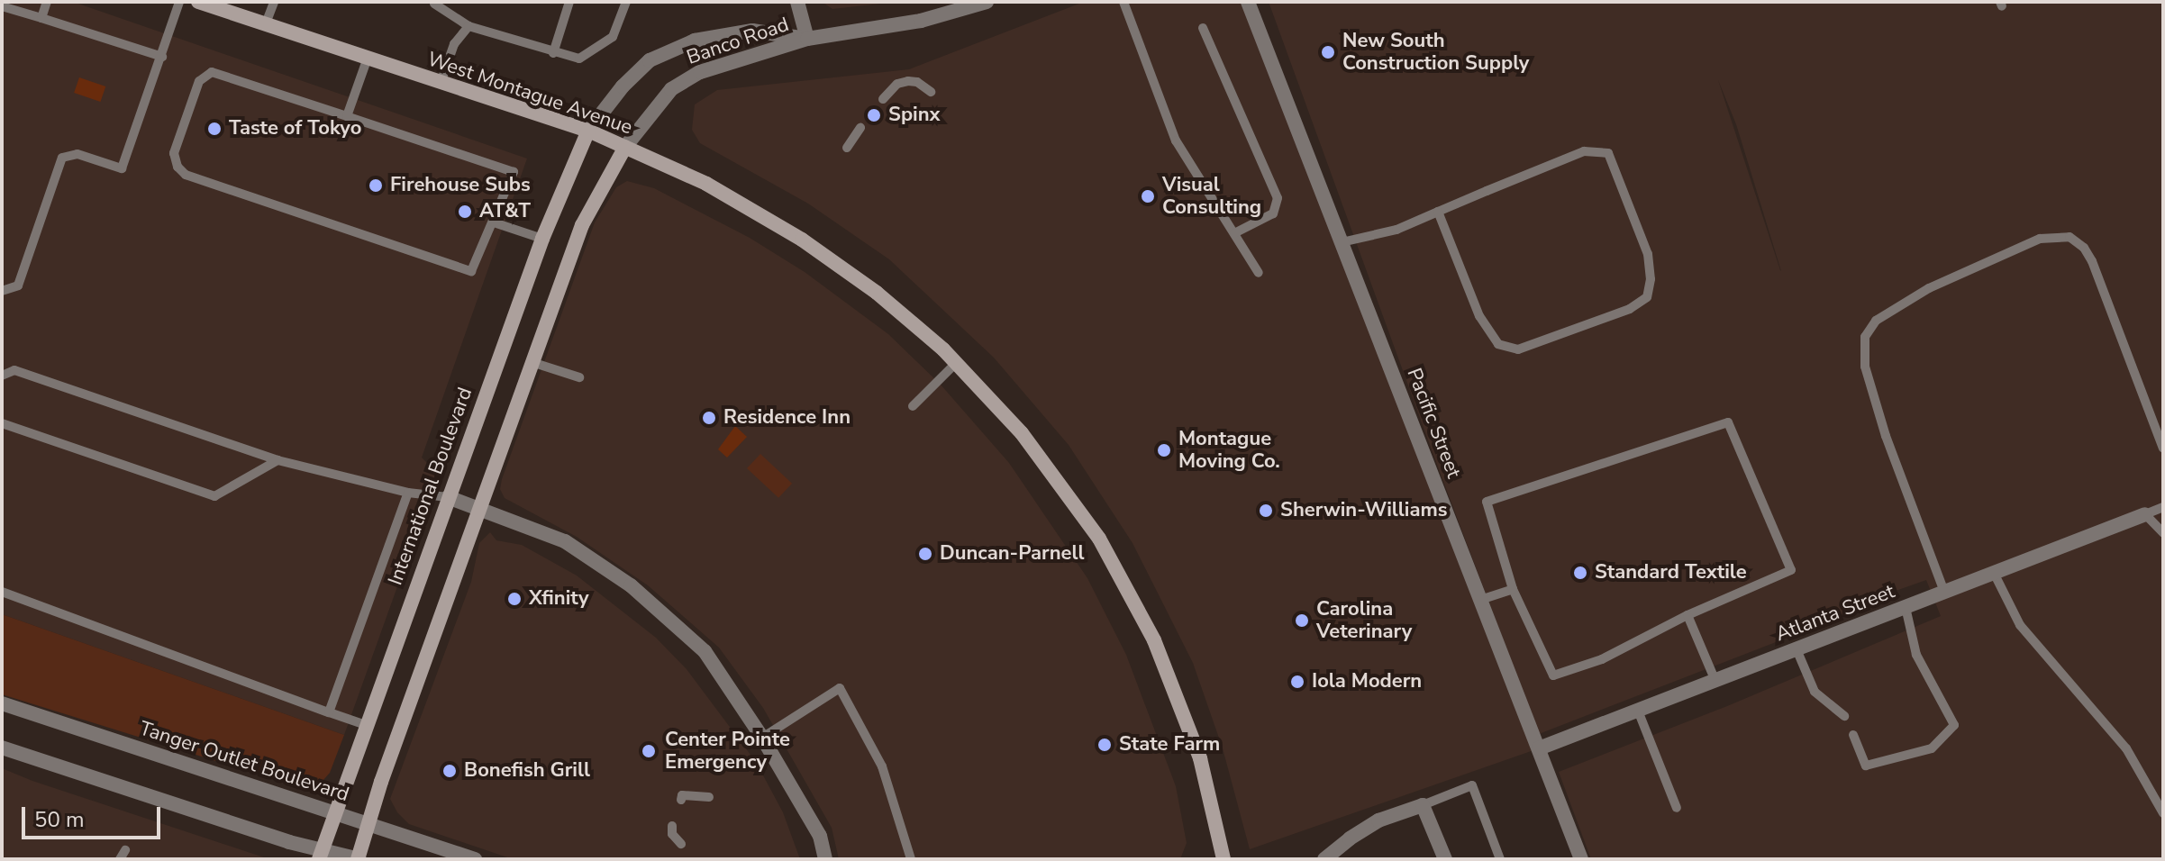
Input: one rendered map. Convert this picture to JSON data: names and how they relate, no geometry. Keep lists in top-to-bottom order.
{
  "streets": {
    "main road": ["West Montague Avenue", "International Boulevard"],
    "street": [
      "Banco Road",
      "Pacific Street",
      "Atlanta Street",
      "Tanger Outlet Boulevard"
    ]
  },
  "crossings": [
    ["Banco Road", "West Montague Avenue"],
    ["Banco Road", "International Boulevard"],
    ["West Montague Avenue", "International Boulevard"],
    ["Pacific Street", "Atlanta Street"],
    ["International Boulevard", "Tanger Outlet Boulevard"]
  ],
  "places": [
    "New South Construction Supply",
    "Spinx",
    "Taste of Tokyo",
    "Firehouse Subs",
    "Visual Consulting",
    "AT&T",
    "Residence Inn",
    "Montague Moving Co.",
    "Sherwin-Williams",
    "Duncan-Parnell",
    "Standard Textile",
    "Xfinity",
    "Carolina Veterinary",
    "Iola Modern",
    "State Farm",
    "Center Pointe Emergency",
    "Bonefish Grill"
  ],
  "scale_bar": "50 m"
}
